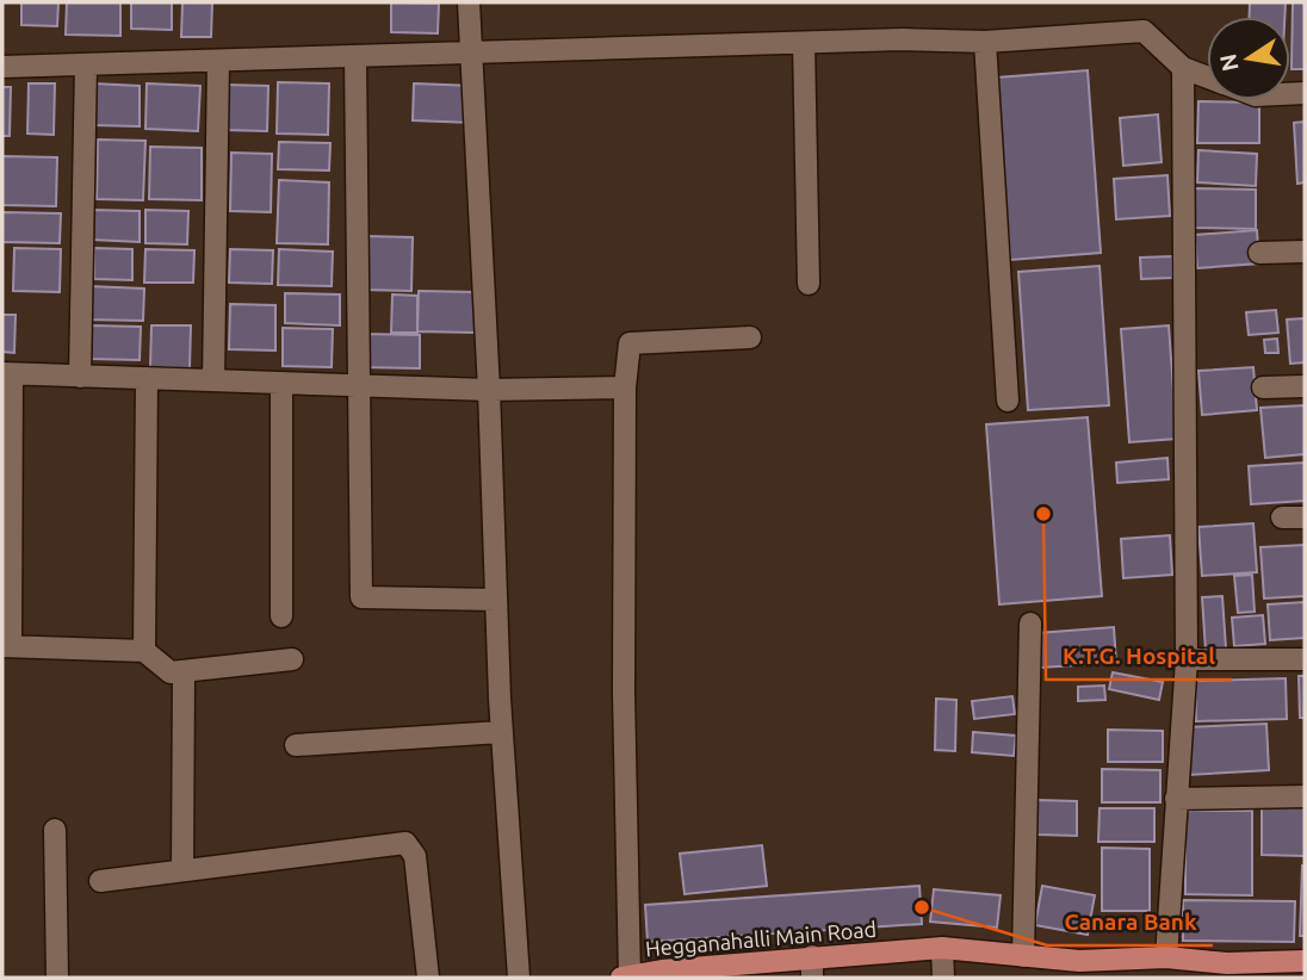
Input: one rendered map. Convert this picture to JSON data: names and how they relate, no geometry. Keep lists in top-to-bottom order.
{
  "streets": {
    "main road": ["Hegganahalli Main Road"]
  },
  "places": ["K.T.G. Hospital", "Canara Bank"],
  "north": "left"
}
